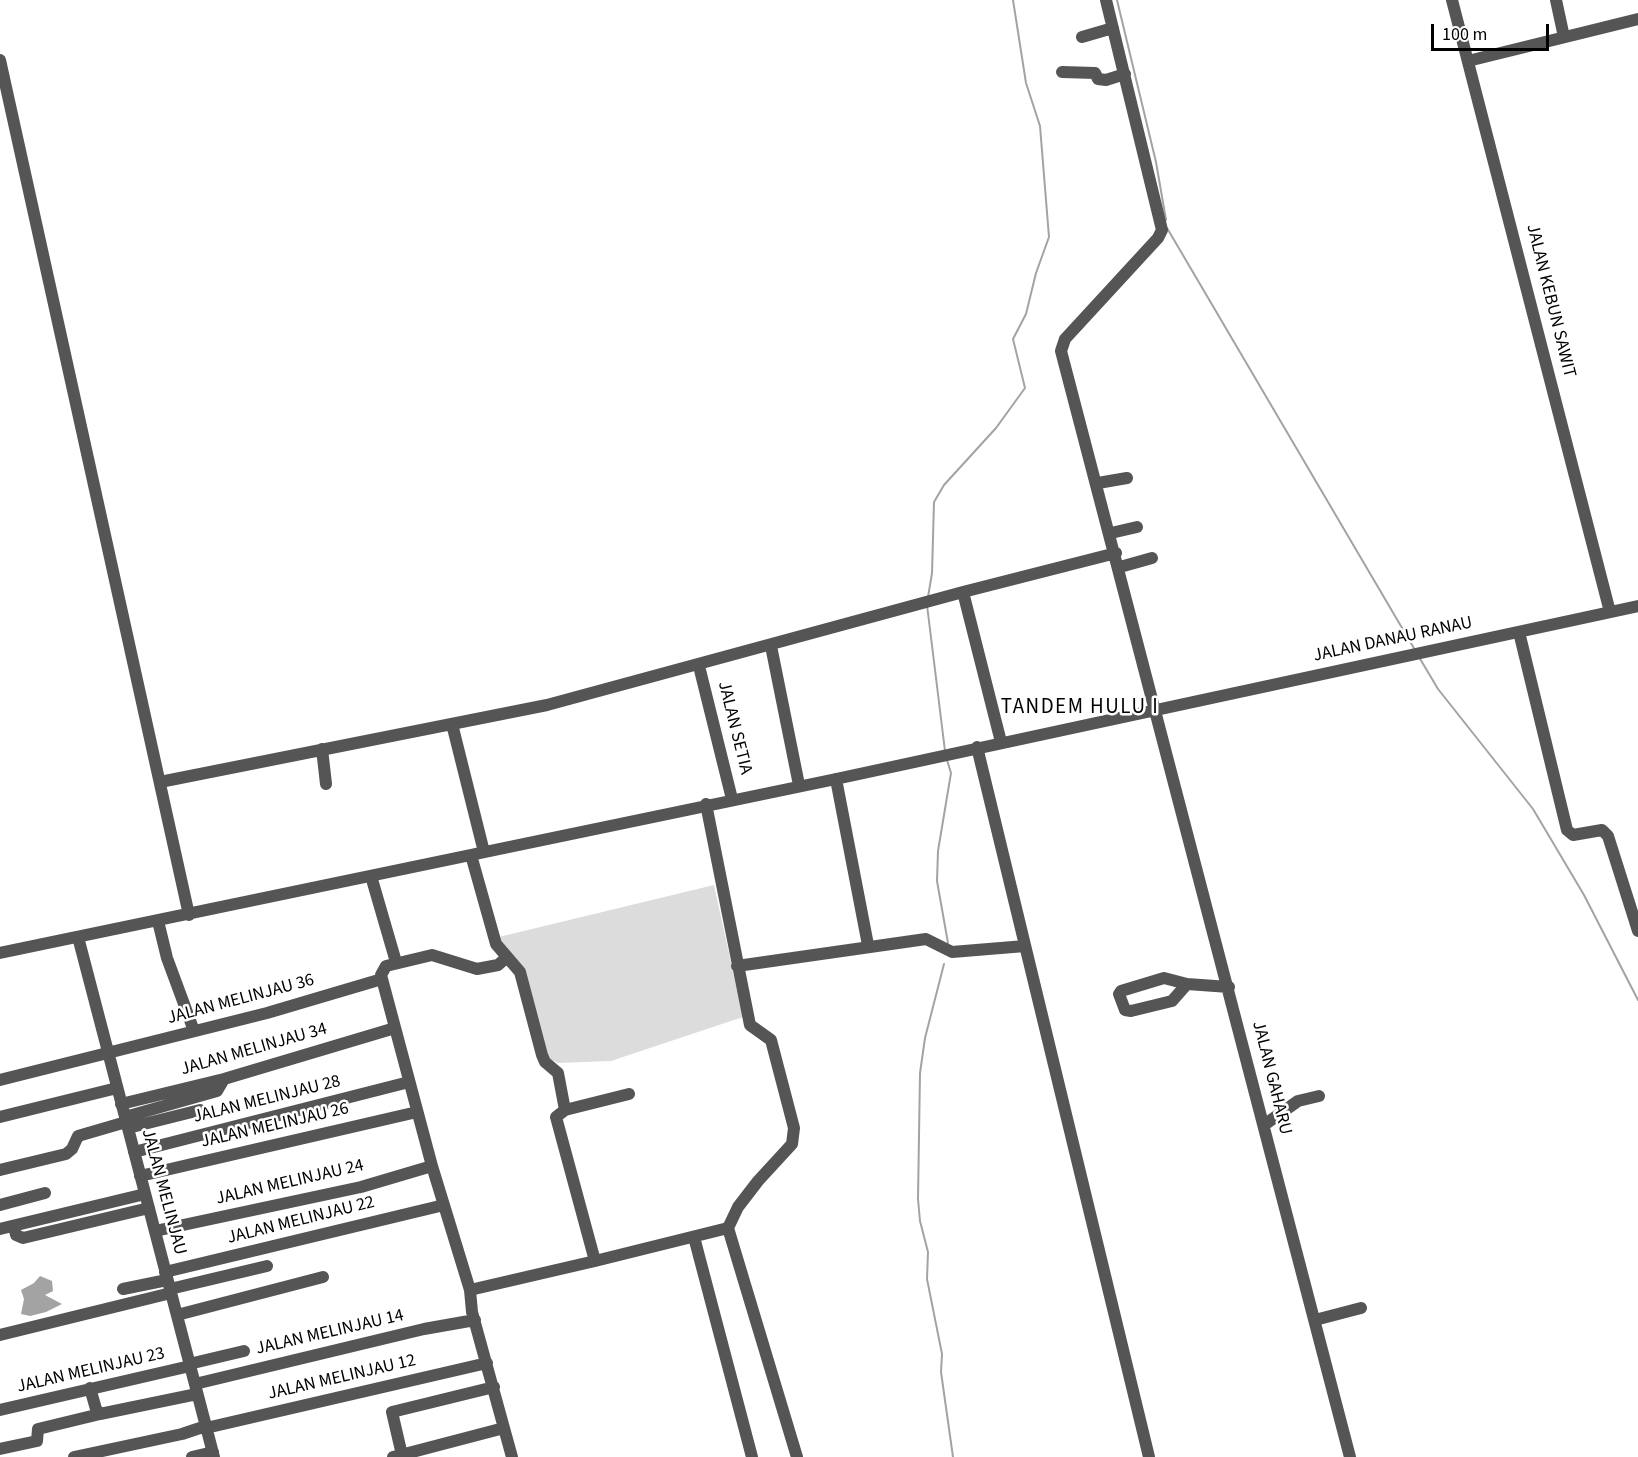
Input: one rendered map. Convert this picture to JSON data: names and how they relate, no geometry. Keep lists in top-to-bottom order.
{
  "streets": {
    "street": [
      "JALAN KEBUN SAWIT",
      "JALAN DANAU RANAU",
      "JALAN SETIA",
      "JALAN MELINJAU 36",
      "JALAN MELINJAU 34",
      "JALAN GAHARU",
      "JALAN MELINJAU 28",
      "JALAN MELINJAU 26",
      "JALAN MELINJAU 24",
      "JALAN MELINJAU",
      "JALAN MELINJAU 22",
      "JALAN MELINJAU 14",
      "JALAN MELINJAU 23",
      "JALAN MELINJAU 12"
    ]
  },
  "crossings": [
    ["JALAN KEBUN SAWIT", "JALAN DANAU RANAU"],
    ["JALAN DANAU RANAU", "JALAN SETIA"],
    ["JALAN DANAU RANAU", "JALAN GAHARU"],
    ["JALAN DANAU RANAU", "JALAN MELINJAU"],
    ["JALAN MELINJAU 36", "JALAN MELINJAU"],
    ["JALAN MELINJAU 34", "JALAN MELINJAU"],
    ["JALAN MELINJAU 28", "JALAN MELINJAU"],
    ["JALAN MELINJAU 26", "JALAN MELINJAU"],
    ["JALAN MELINJAU 24", "JALAN MELINJAU"],
    ["JALAN MELINJAU", "JALAN MELINJAU 22"],
    ["JALAN MELINJAU", "JALAN MELINJAU 14"],
    ["JALAN MELINJAU", "JALAN MELINJAU 23"],
    ["JALAN MELINJAU", "JALAN MELINJAU 12"]
  ],
  "districts": ["TANDEM HULU I"],
  "scale_bar": "100 m"
}
